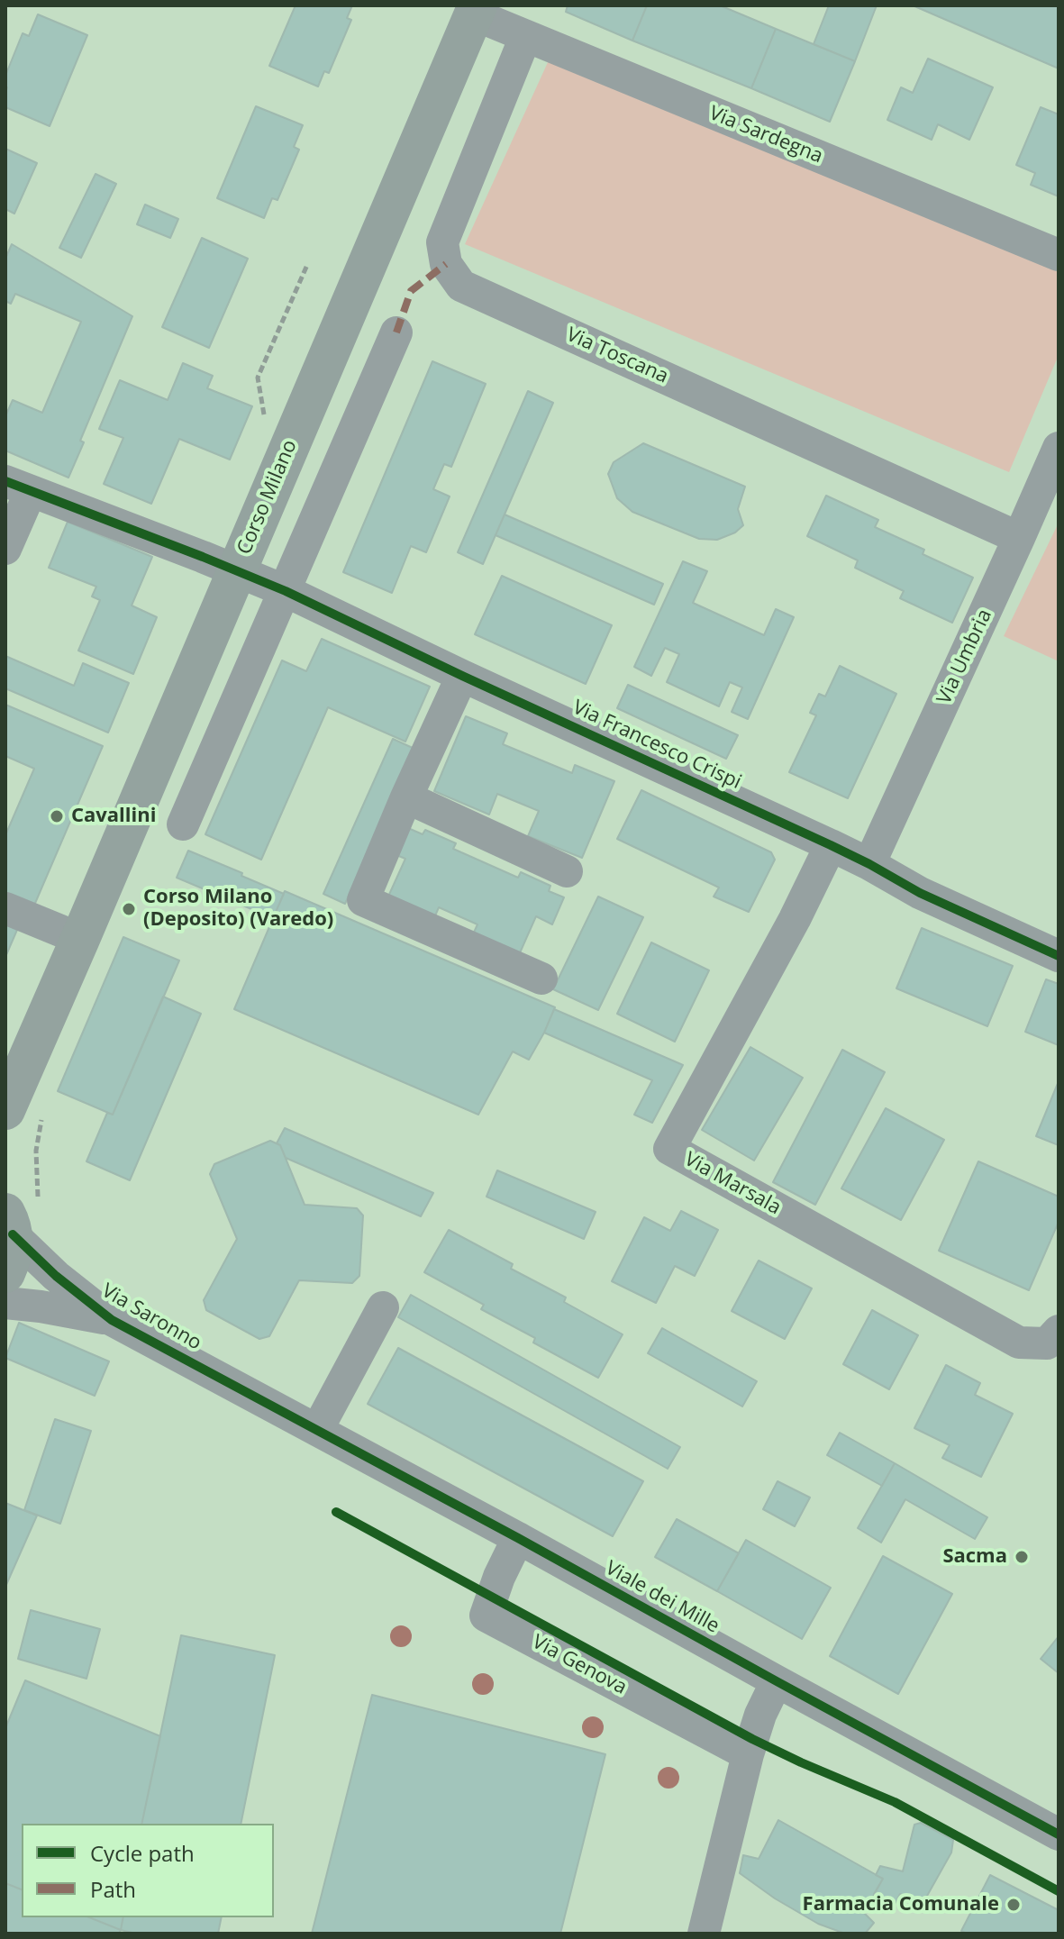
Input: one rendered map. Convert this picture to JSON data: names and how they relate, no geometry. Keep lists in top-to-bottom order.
{
  "streets": {
    "main road": ["Corso Milano"],
    "street": [
      "Via Sardegna",
      "Via Toscana",
      "Via Umbria",
      "Via Francesco Crispi",
      "Via Marsala",
      "Via Saronno",
      "Viale dei Mille",
      "Via Genova"
    ]
  },
  "crossings": [
    ["Via Sardegna", "Via Toscana"],
    ["Via Sardegna", "Corso Milano"],
    ["Via Toscana", "Via Umbria"],
    ["Corso Milano", "Via Francesco Crispi"],
    ["Via Umbria", "Via Francesco Crispi"],
    ["Via Francesco Crispi", "Via Marsala"],
    ["Via Saronno", "Viale dei Mille"],
    ["Viale dei Mille", "Via Genova"]
  ],
  "places": [
    "Cavallini",
    "Corso Milano (Deposito) (Varedo)",
    "Sacma",
    "Farmacia Comunale"
  ],
  "legend": ["Cycle path", "Path"]
}
